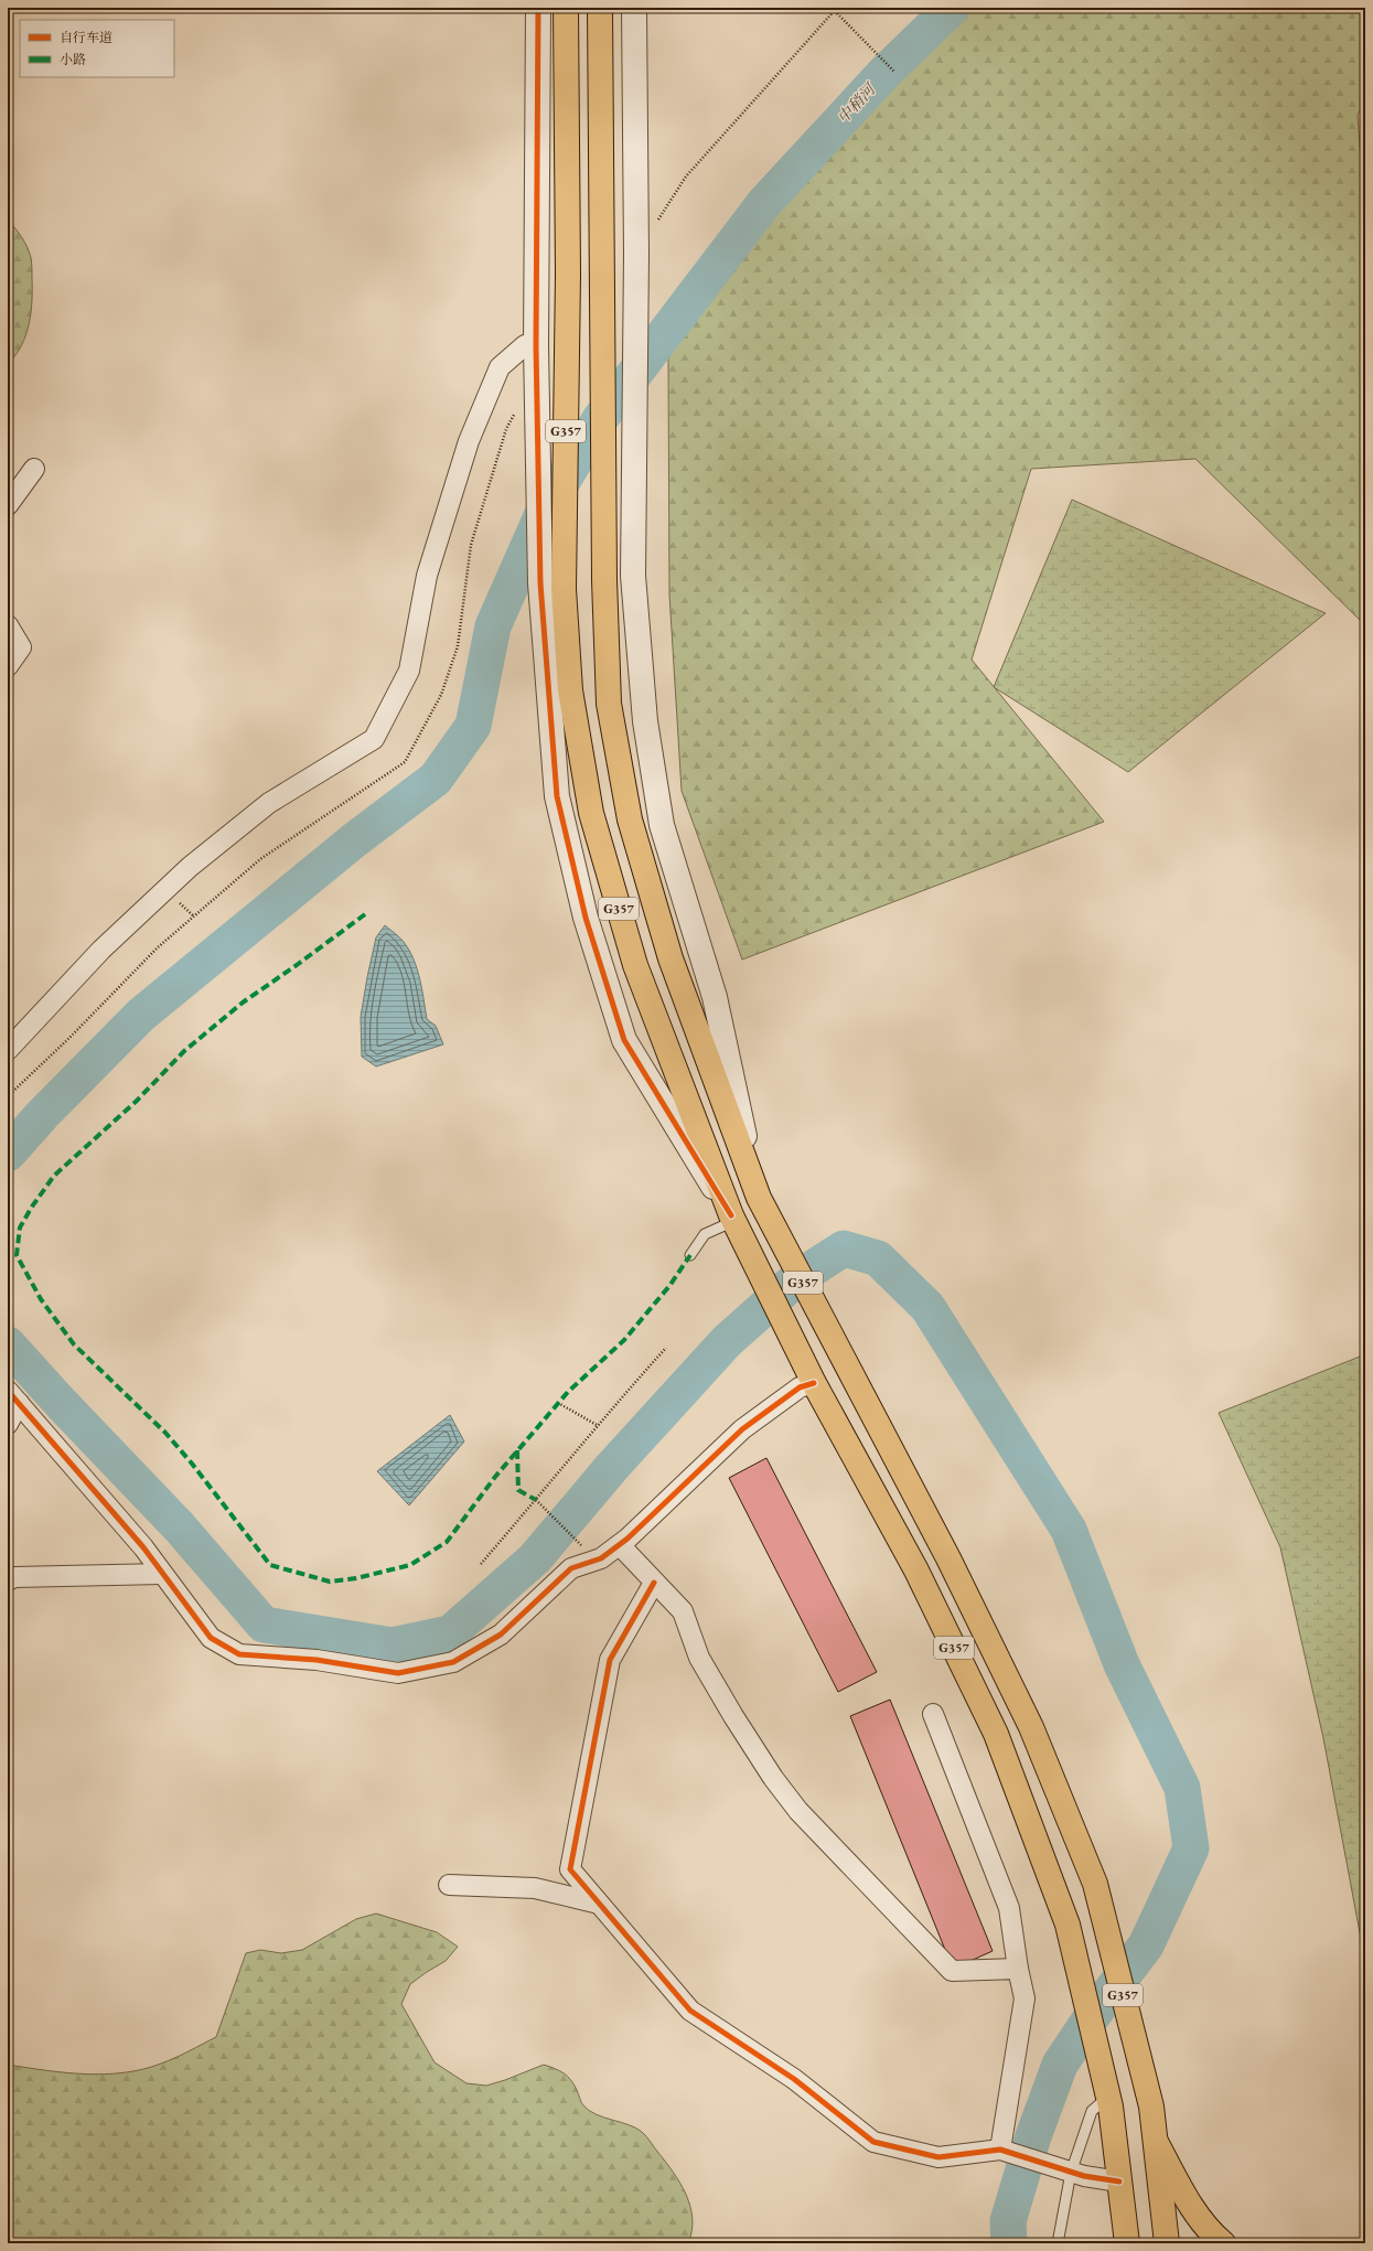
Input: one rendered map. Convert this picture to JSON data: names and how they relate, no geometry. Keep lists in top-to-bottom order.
{
  "streets": {
    "main road": ["G357"]
  },
  "water": ["中稍河"],
  "legend": ["自行车道", "小路"]
}
